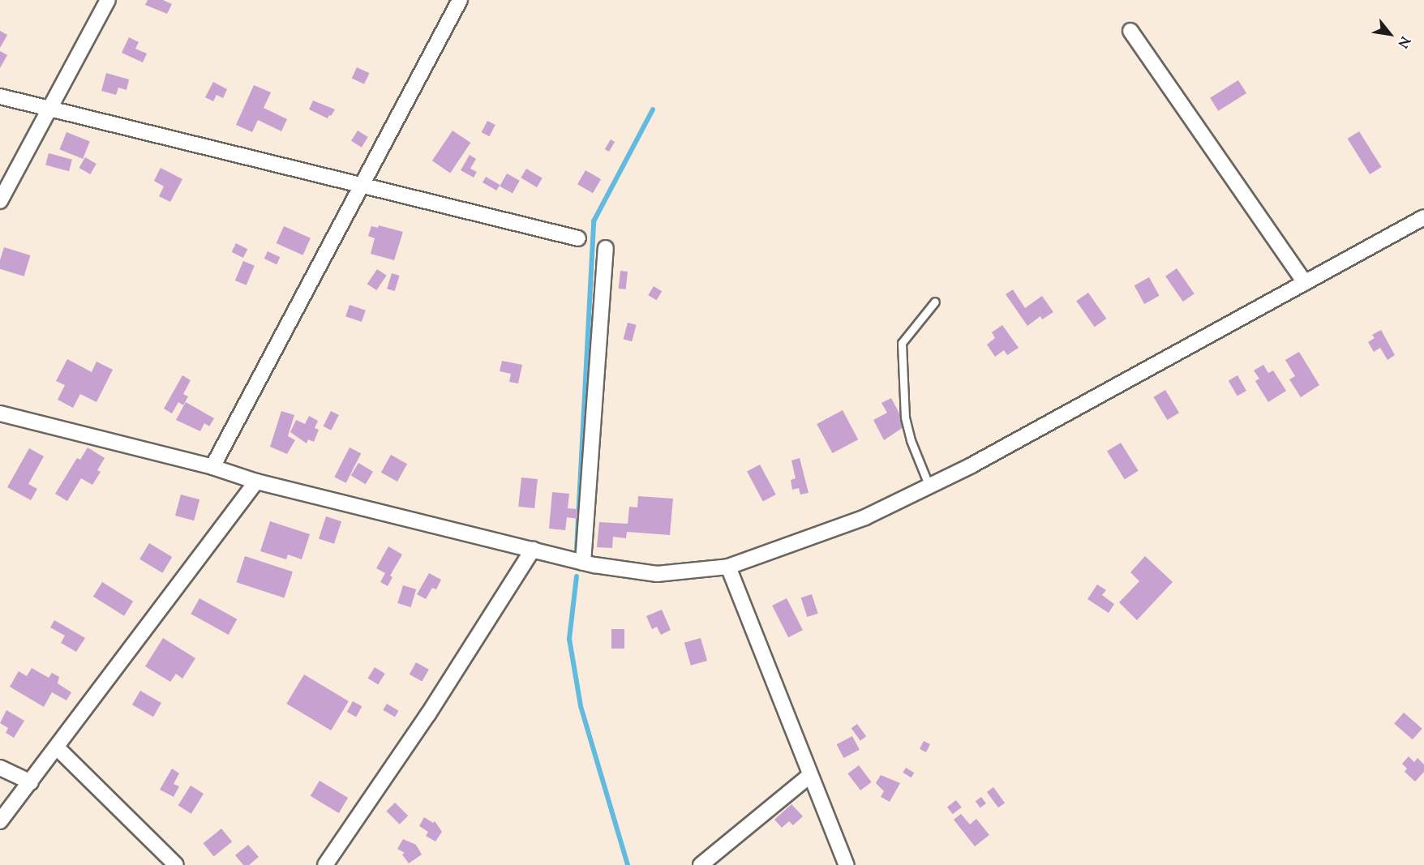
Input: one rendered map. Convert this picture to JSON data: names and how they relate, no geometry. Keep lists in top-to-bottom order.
{
  "north": "bottom right"
}
